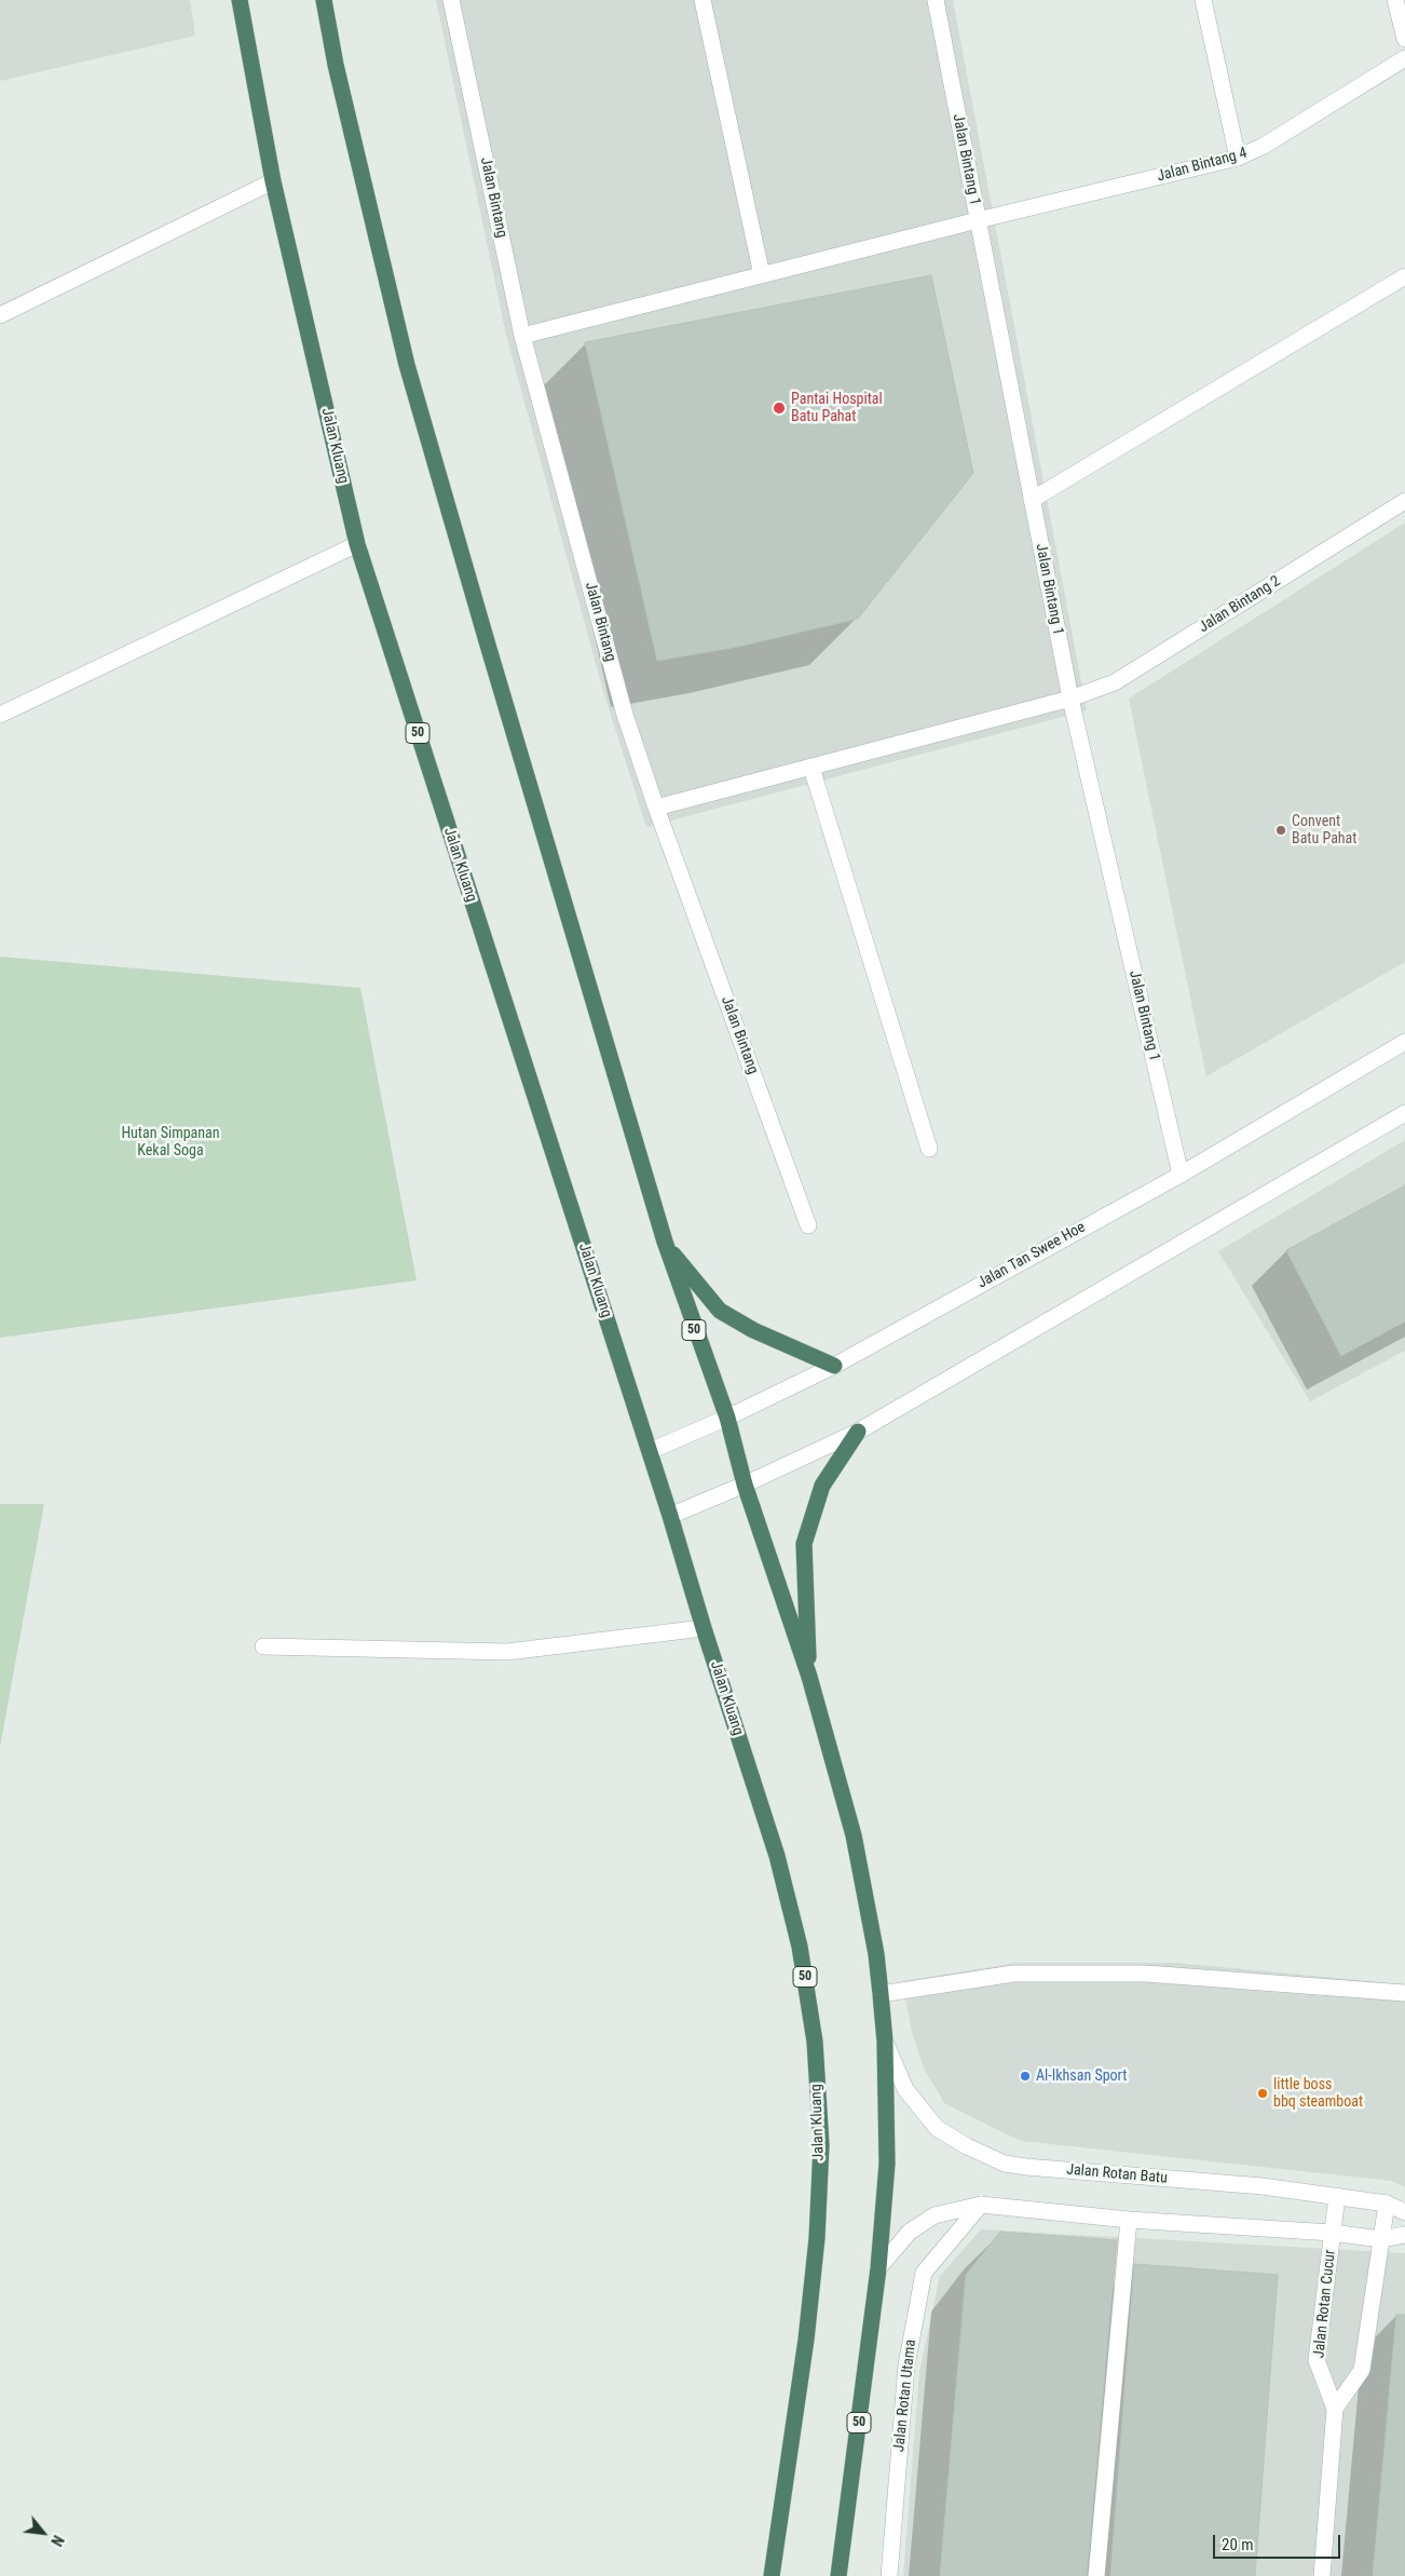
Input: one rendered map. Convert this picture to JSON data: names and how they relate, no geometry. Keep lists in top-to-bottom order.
{
  "streets": {
    "highway": ["Jalan Kluang", "50"],
    "street": [
      "Jalan Bintang 1",
      "Jalan Bintang 4",
      "Jalan Bintang",
      "Jalan Bintang 2",
      "Jalan Tan Swee Hoe",
      "Jalan Rotan Batu",
      "Jalan Rotan Cucur",
      "Jalan Rotan Utama"
    ]
  },
  "crossings": [
    ["Jalan Bintang 1", "Jalan Bintang 4"],
    ["Jalan Bintang 1", "Jalan Bintang 2"],
    ["Jalan Bintang 1", "Jalan Tan Swee Hoe"],
    ["Jalan Bintang 4", "Jalan Bintang"],
    ["Jalan Bintang", "Jalan Bintang 2"],
    ["Jalan Kluang", "Jalan Tan Swee Hoe"],
    ["50", "Jalan Tan Swee Hoe"],
    ["50", "Jalan Rotan Batu"],
    ["Jalan Rotan Batu", "Jalan Rotan Cucur"]
  ],
  "parks": ["Hutan Simpanan Kekal Soga"],
  "places": [
    "Pantai Hospital Batu Pahat",
    "Convent Batu Pahat",
    "Al-Ikhsan Sport",
    "little boss bbq steamboat"
  ],
  "scale_bar": "20 m",
  "north": "bottom right"
}
